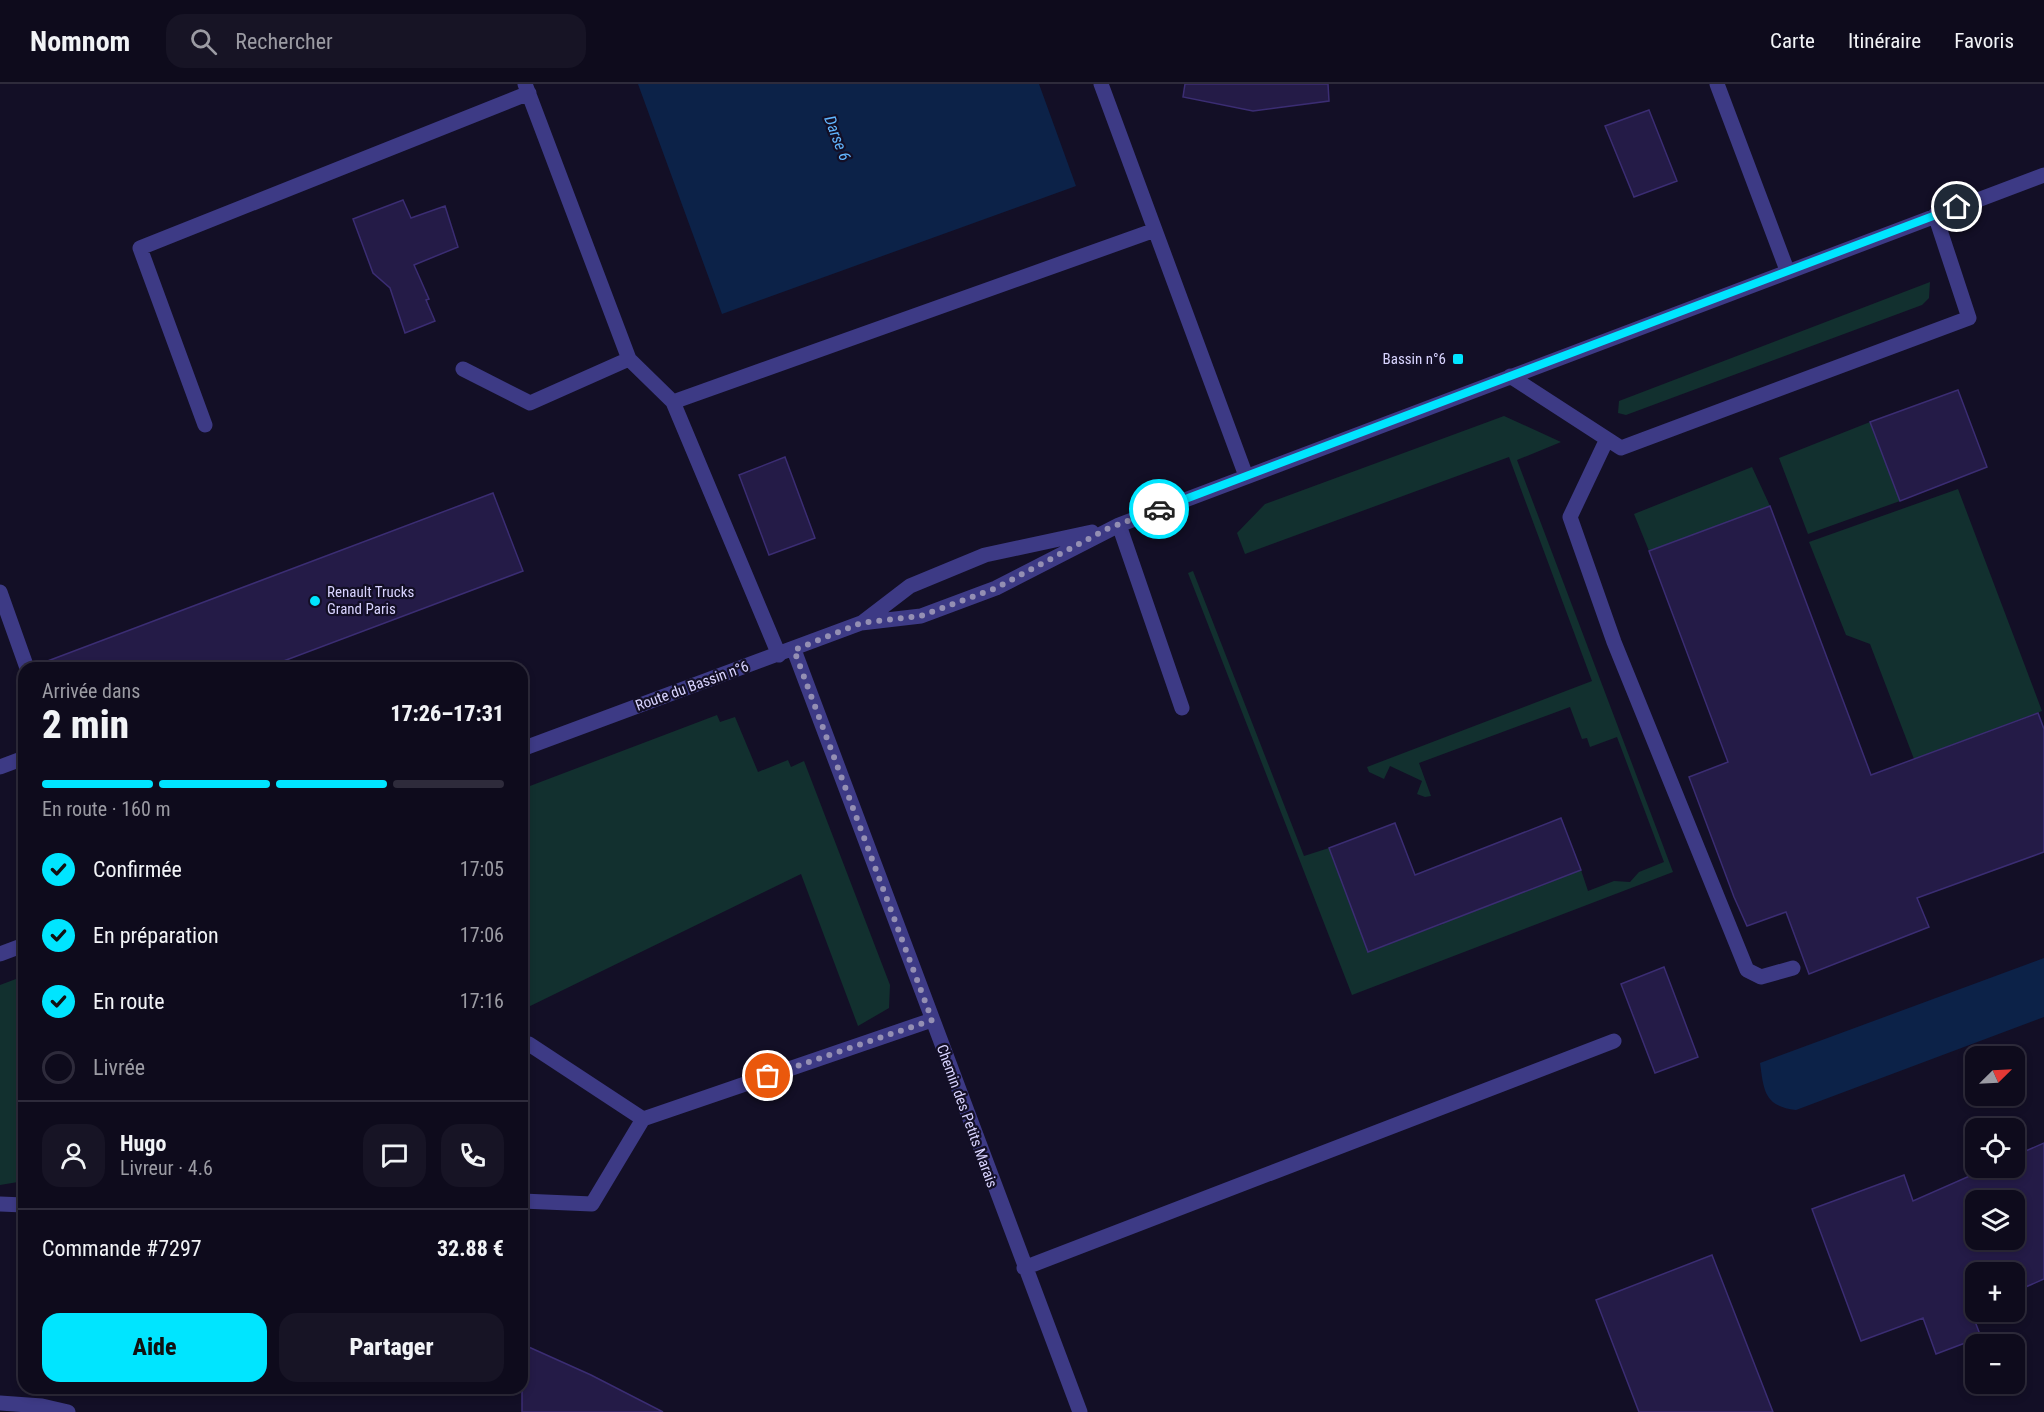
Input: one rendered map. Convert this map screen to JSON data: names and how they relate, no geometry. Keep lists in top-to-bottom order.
{
  "streets": {
    "street": ["Route du Bassin n°6", "Chemin des Petits Marais"]
  },
  "crossings": [
    ["Route du Bassin n°6", "Chemin des Petits Marais"]
  ],
  "water": ["Darse 6"],
  "places": {
    "transit": ["Bassin n°6"],
    "other": ["Renault Trucks Grand Paris"]
  },
  "north": "top right",
  "page": {
    "header": "Nomnom",
    "search": "Rechercher",
    "nav": ["Carte", "Itinéraire", "Favoris"],
    "heading": ["2 min", "Arrivée dans", "17:26–17:31"],
    "panel": [
      "Hugo",
      "Livreur · 4.6",
      "Commande #7297",
      "32.88 €"
    ],
    "bar": "En route · 160 m",
    "list": [
      ["Confirmée", "17:05"],
      ["En préparation", "17:06"],
      ["En route", "17:16"],
      "Livrée"
    ],
    "map_buttons": ["+", "−"],
    "buttons": ["Aide", "Partager"]
  }
}
